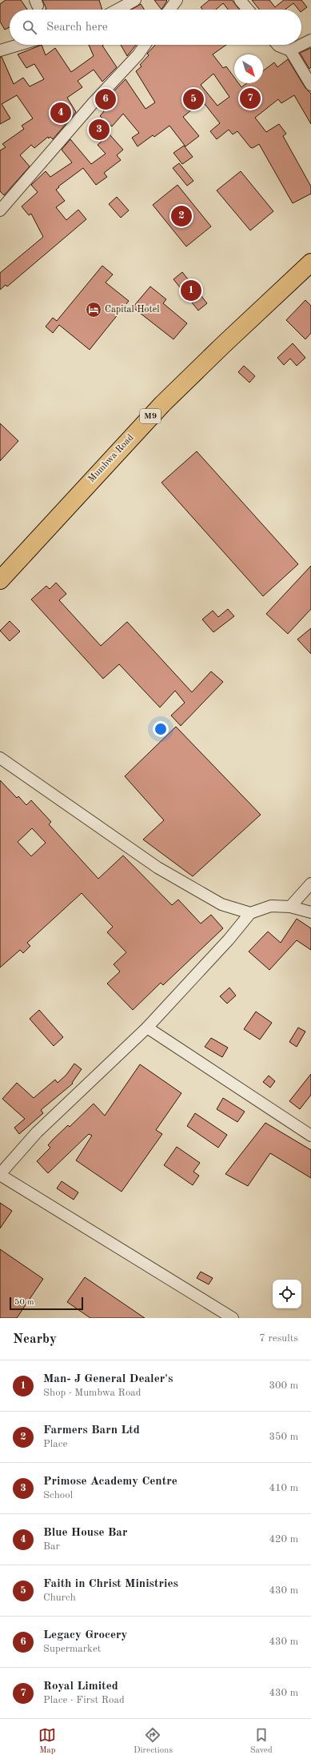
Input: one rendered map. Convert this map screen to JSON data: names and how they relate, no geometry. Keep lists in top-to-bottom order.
{
  "streets": {
    "main road": ["M9", "Mumbwa Road"]
  },
  "places": {
    "hotel": ["Capital Hotel"]
  },
  "scale_bar": "50 m",
  "north": "bottom right",
  "page": {
    "search": "Search here",
    "pins": [
      "7",
      "5",
      "6",
      "4",
      "3",
      "2",
      "1"
    ],
    "scale": "50 m",
    "heading": ["Nearby", "7 results"],
    "list": [
      {
        "mark": "1",
        "name": "Man- J General Dealer's",
        "note": "Shop · Mumbwa Road",
        "value": "300 m"
      },
      {
        "mark": "2",
        "name": "Farmers Barn Ltd",
        "note": "Place",
        "value": "350 m"
      },
      {
        "mark": "3",
        "name": "Primose Academy Centre",
        "note": "School",
        "value": "410 m"
      },
      {
        "mark": "4",
        "name": "Blue House Bar",
        "note": "Bar",
        "value": "420 m"
      },
      {
        "mark": "5",
        "name": "Faith in Christ Ministries",
        "note": "Church",
        "value": "430 m"
      },
      {
        "mark": "6",
        "name": "Legacy Grocery",
        "note": "Supermarket",
        "value": "430 m"
      },
      {
        "mark": "7",
        "name": "Royal Limited",
        "note": "Place · First Road",
        "value": "430 m"
      }
    ],
    "nav": ["Map", "Directions", "Saved"]
  }
}
